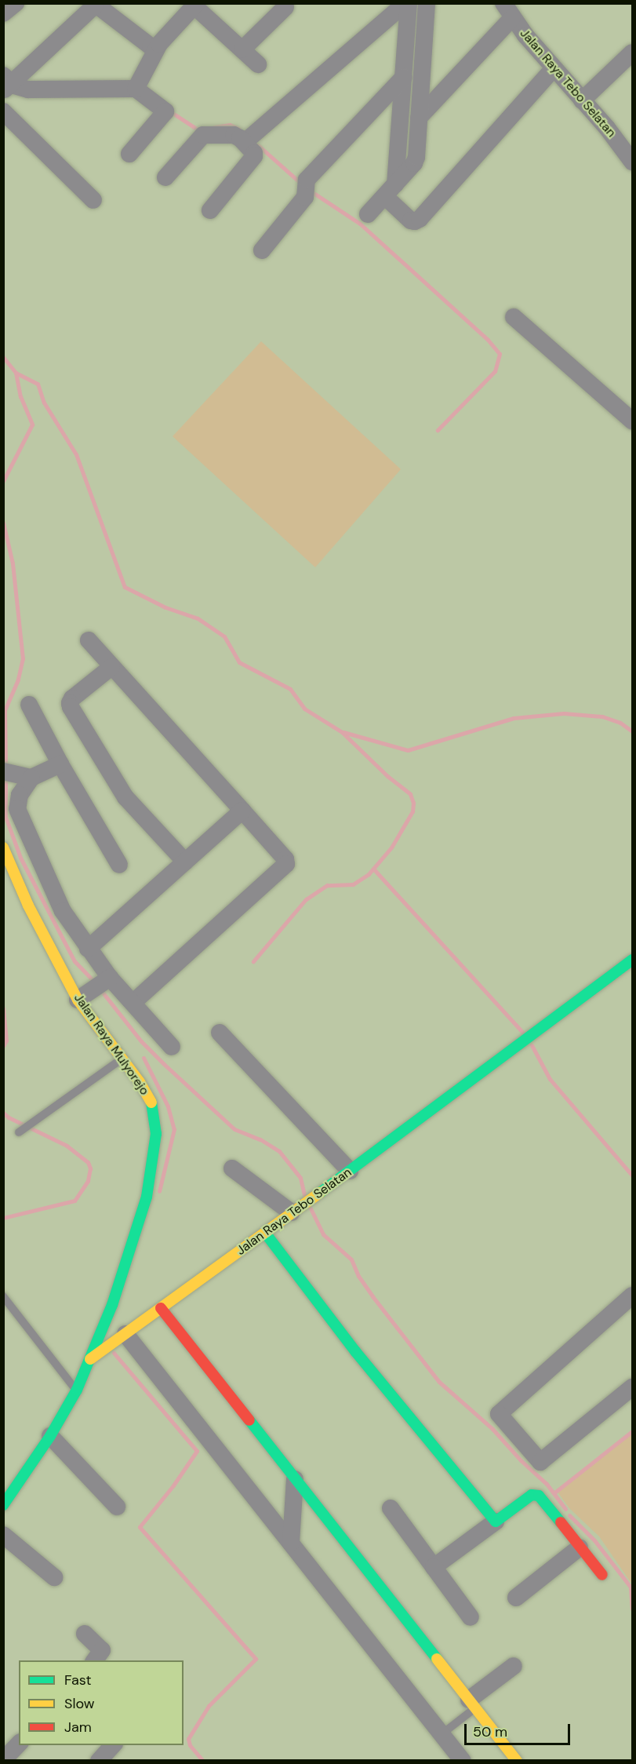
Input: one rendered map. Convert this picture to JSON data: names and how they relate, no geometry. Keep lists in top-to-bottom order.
{
  "streets": {
    "street": ["Jalan Raya Tebo Selatan", "Jalan Raya Mulyorejo"]
  },
  "crossings": [
    ["Jalan Raya Tebo Selatan", "Jalan Raya Mulyorejo"]
  ],
  "legend": ["Fast", "Slow", "Jam"],
  "scale_bar": "50 m"
}
